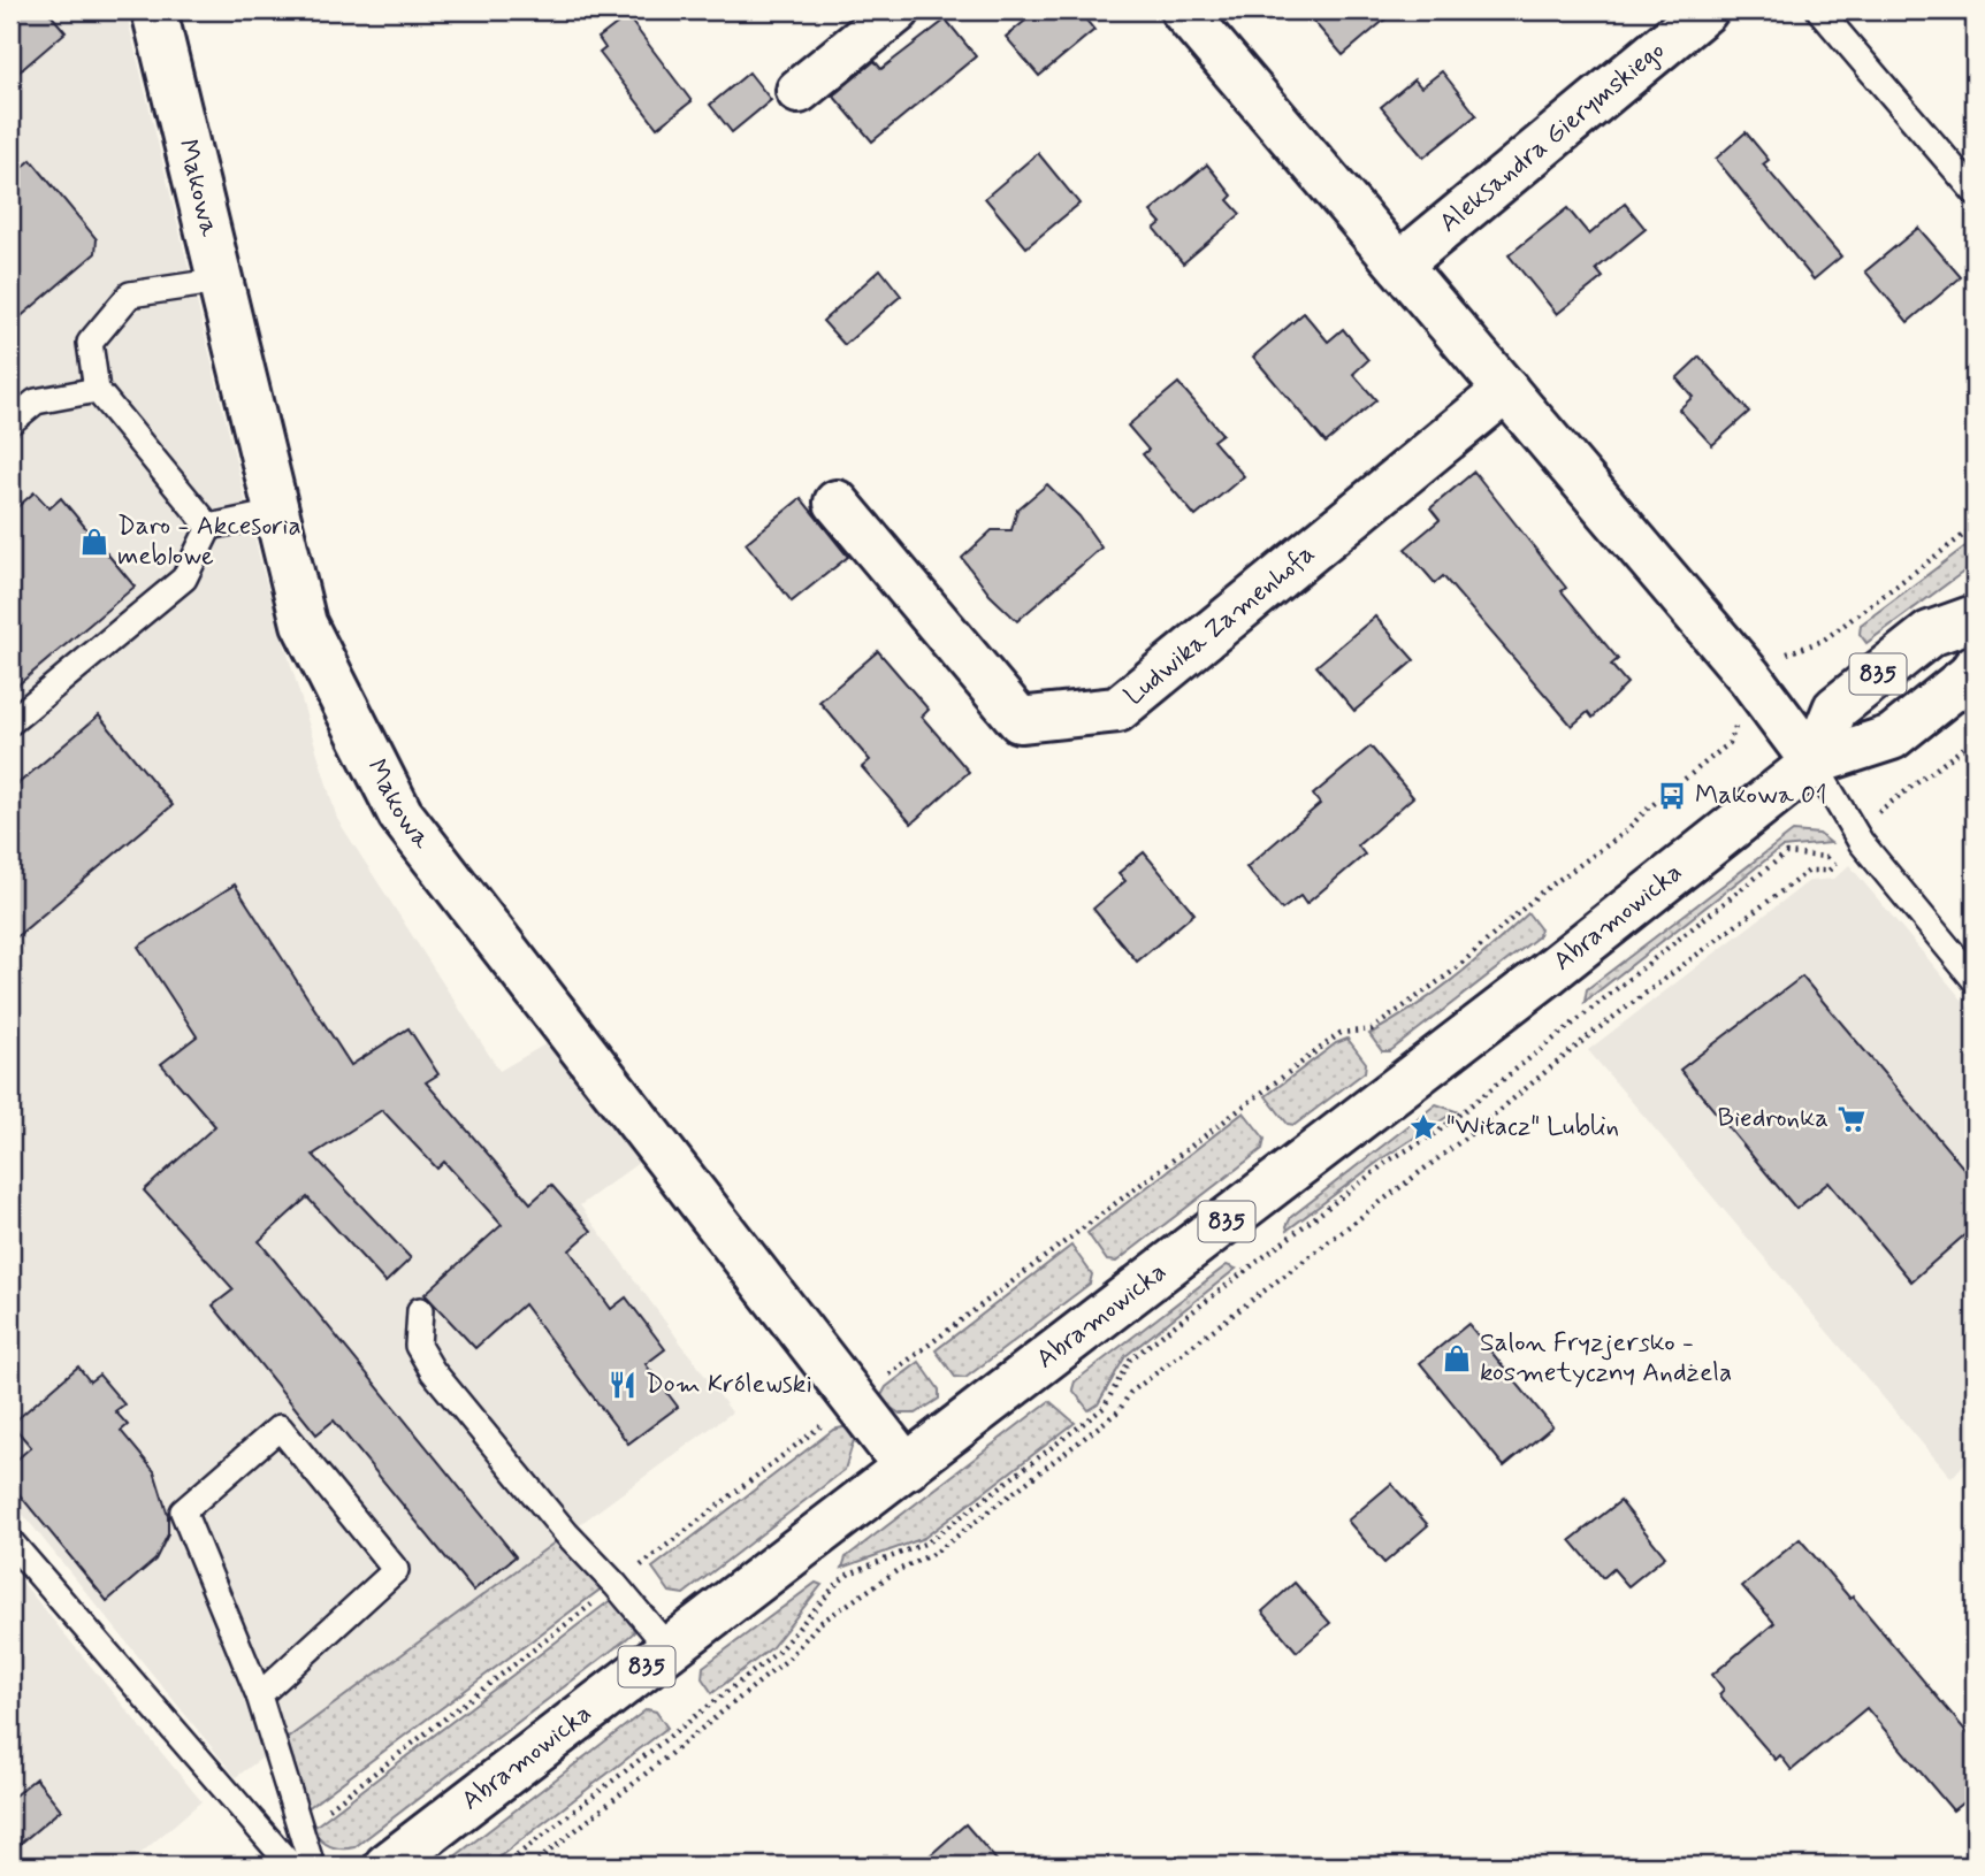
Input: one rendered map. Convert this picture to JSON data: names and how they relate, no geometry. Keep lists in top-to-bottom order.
{
  "streets": {
    "street": [
      "Aleksandra Gierymskiego",
      "Makowa",
      "Ludwika Zamenhofa",
      "835",
      "Abramowicka"
    ]
  },
  "crossings": [
    ["Makowa", "Abramowicka"]
  ],
  "places": {
    "shop": ["Daro - Akcesoria meblowe", "Salon Fryzjersko - kosmetyczny Andżela"],
    "bus stop": ["Makowa 01"],
    "supermarket": ["Biedronka"],
    "place": ["\"Witacz\" Lublin"],
    "restaurant": ["Dom Królewski"]
  }
}
